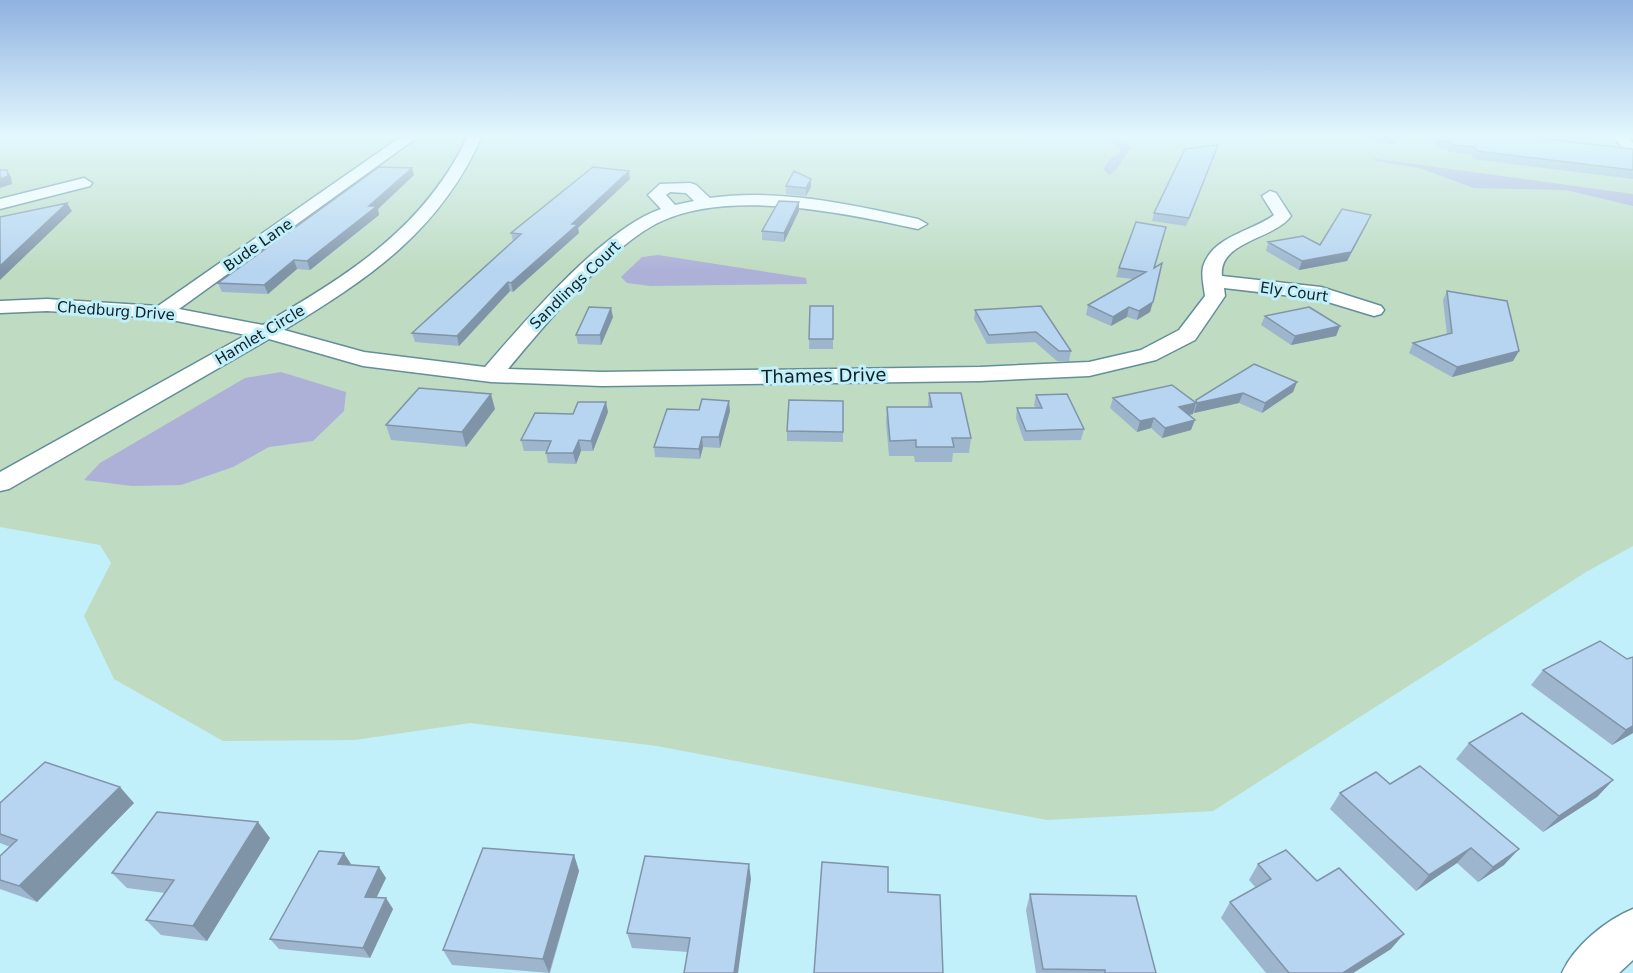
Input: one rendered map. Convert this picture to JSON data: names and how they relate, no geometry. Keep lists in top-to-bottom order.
{
  "streets": {
    "street": [
      "Bude Lane",
      "Sandlings Court",
      "Ely Court",
      "Chedburg Drive",
      "Hamlet Circle",
      "Thames Drive"
    ]
  },
  "crossings": [
    ["Bude Lane", "Chedburg Drive"],
    ["Sandlings Court", "Thames Drive"],
    ["Ely Court", "Thames Drive"],
    ["Chedburg Drive", "Hamlet Circle"],
    ["Chedburg Drive", "Thames Drive"],
    ["Hamlet Circle", "Thames Drive"]
  ]
}
